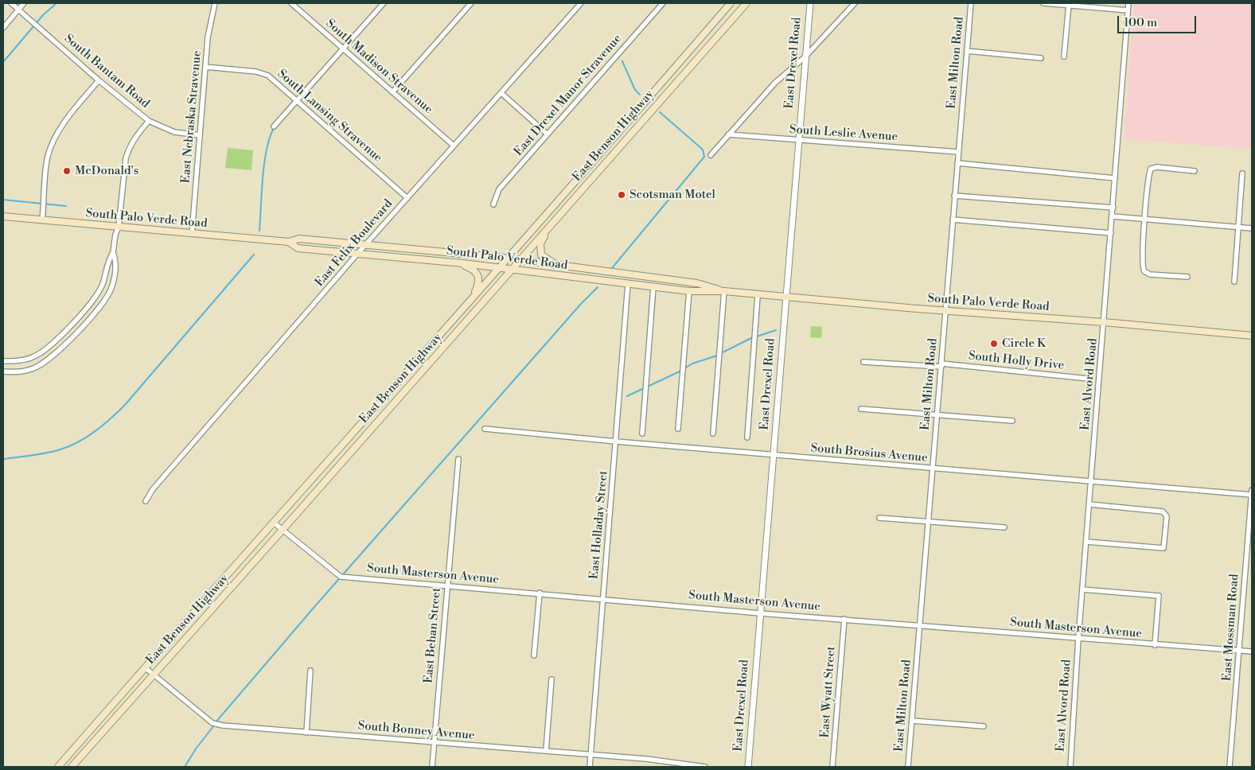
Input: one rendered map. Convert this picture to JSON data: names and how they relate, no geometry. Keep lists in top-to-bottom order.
{
  "streets": {
    "main road": ["East Benson Highway", "South Palo Verde Road"],
    "street": [
      "East Drexel Road",
      "East Milton Road",
      "South Madison Stravenue",
      "South Bantam Road",
      "East Drexel Manor Stravenue",
      "South Lansing Stravenue",
      "East Nebraska Stravenue",
      "South Leslie Avenue",
      "East Felix Boulevard",
      "South Holly Drive",
      "East Alvord Road",
      "South Brosius Avenue",
      "East Holladay Street",
      "South Masterson Avenue",
      "East Mossman Road",
      "East Behan Street",
      "East Wyatt Street",
      "South Bonney Avenue"
    ]
  },
  "crossings": [
    ["East Drexel Road", "South Leslie Avenue"],
    ["East Drexel Road", "South Palo Verde Road"],
    ["East Drexel Road", "South Brosius Avenue"],
    ["East Drexel Road", "South Masterson Avenue"],
    ["East Milton Road", "South Leslie Avenue"],
    ["East Milton Road", "South Palo Verde Road"],
    ["East Milton Road", "South Holly Drive"],
    ["East Milton Road", "South Brosius Avenue"],
    ["East Milton Road", "South Masterson Avenue"],
    ["South Madison Stravenue", "East Felix Boulevard"],
    ["South Bantam Road", "East Nebraska Stravenue"],
    ["South Lansing Stravenue", "East Nebraska Stravenue"],
    ["South Lansing Stravenue", "East Felix Boulevard"],
    ["East Nebraska Stravenue", "South Palo Verde Road"],
    ["East Benson Highway", "South Palo Verde Road"],
    ["East Benson Highway", "South Masterson Avenue"],
    ["East Benson Highway", "South Bonney Avenue"],
    ["South Palo Verde Road", "East Felix Boulevard"],
    ["South Palo Verde Road", "East Alvord Road"],
    ["South Palo Verde Road", "East Holladay Street"],
    ["East Alvord Road", "South Brosius Avenue"],
    ["East Alvord Road", "South Masterson Avenue"],
    ["South Brosius Avenue", "East Holladay Street"],
    ["South Brosius Avenue", "East Mossman Road"],
    ["East Holladay Street", "South Masterson Avenue"],
    ["East Holladay Street", "South Bonney Avenue"],
    ["South Masterson Avenue", "East Mossman Road"],
    ["South Masterson Avenue", "East Behan Street"],
    ["South Masterson Avenue", "East Wyatt Street"],
    ["East Behan Street", "South Bonney Avenue"]
  ],
  "places": ["McDonald's", "Scotsman Motel", "Circle K"],
  "scale_bar": "100 m"
}
